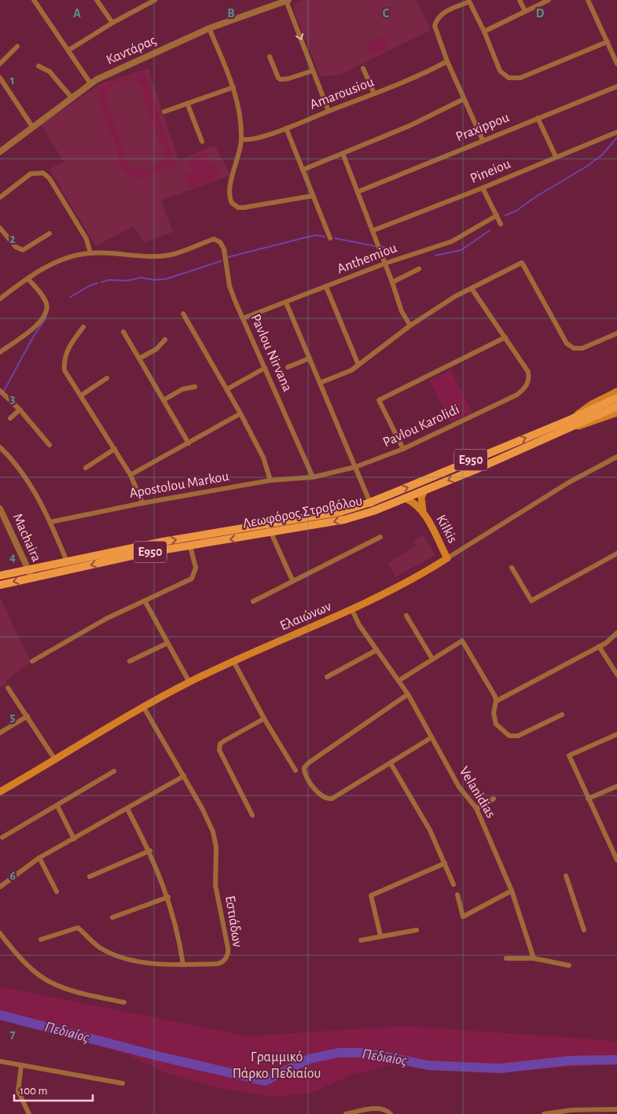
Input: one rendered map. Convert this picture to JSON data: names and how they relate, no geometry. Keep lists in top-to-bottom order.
{
  "streets": {
    "main road": [
      "E950",
      "Λεωφόρος Στροβόλου",
      "Kilkis",
      "Ελαιώνων"
    ],
    "street": [
      "Καντάρας",
      "Amarousiou",
      "Praxippou",
      "Pineiou",
      "Anthemiou",
      "Pavlou Nirvana",
      "Pavlou Karolidi",
      "Apostolou Markou",
      "Machaira",
      "Velanidias",
      "Εστιάδων"
    ]
  },
  "crossings": [
    ["Anthemiou", "Pavlou Nirvana"],
    ["Pavlou Nirvana", "Pavlou Karolidi"],
    ["Pavlou Nirvana", "Apostolou Markou"],
    ["Pavlou Karolidi", "Apostolou Markou"],
    ["E950", "Λεωφόρος Στροβόλου"],
    ["Λεωφόρος Στροβόλου", "Kilkis"],
    ["Λεωφόρος Στροβόλου", "Machaira"],
    ["Kilkis", "Ελαιώνων"],
    ["Ελαιώνων", "Velanidias"],
    ["Ελαιώνων", "Εστιάδων"]
  ],
  "water": ["Πεδιαίος"],
  "parks": ["Γραμμικό Πάρκο Πεδιαίου"],
  "scale_bar": "100 m",
  "grid": {
    "columns": [
      "A",
      "B",
      "C",
      "D"
    ],
    "rows": [
      "1",
      "2",
      "3",
      "4",
      "5",
      "6",
      "7"
    ]
  }
}
